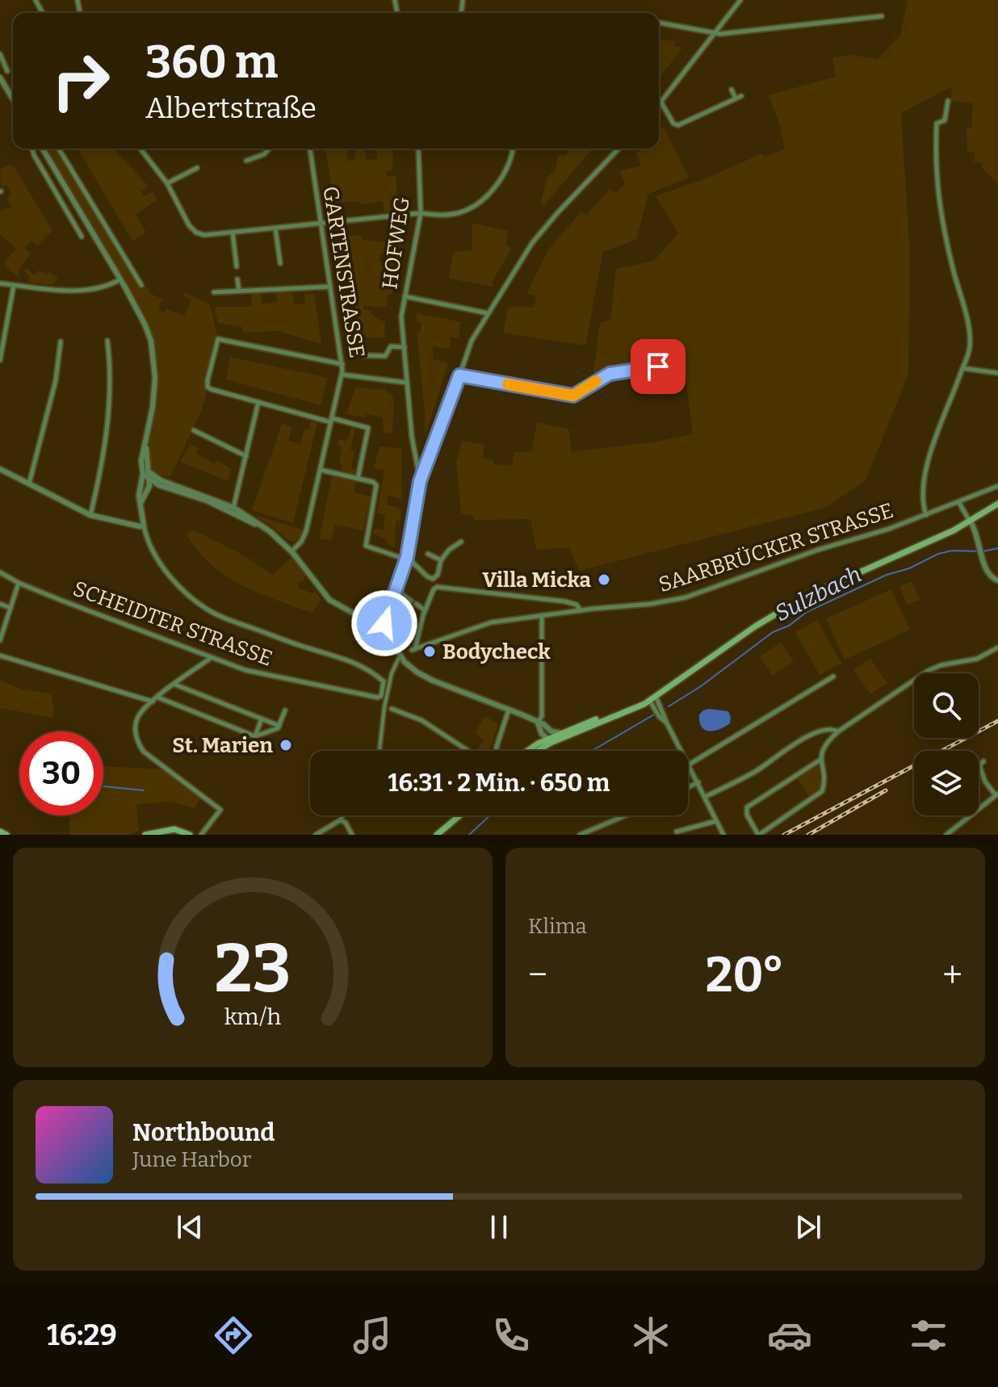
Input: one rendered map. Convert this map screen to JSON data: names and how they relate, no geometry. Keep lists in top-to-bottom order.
{
  "streets": {
    "street": [
      "HOFWEG",
      "GARTENSTRASSE",
      "SAARBRÜCKER STRASSE",
      "SCHEIDTER STRASSE"
    ]
  },
  "water": ["Sulzbach"],
  "places": ["Villa Micka", "Bodycheck", "St. Marien"],
  "page": {
    "turn": ["360 m", "Albertstraße"],
    "limit": "30",
    "trip": "16:31 · 2 Min. · 650 m",
    "tile": "Klima",
    "heat": ["−", "20°", "+"],
    "song": ["Northbound", "June Harbor"],
    "tabs": "16:29",
    "gauge": ["23", "km/h"]
  }
}
